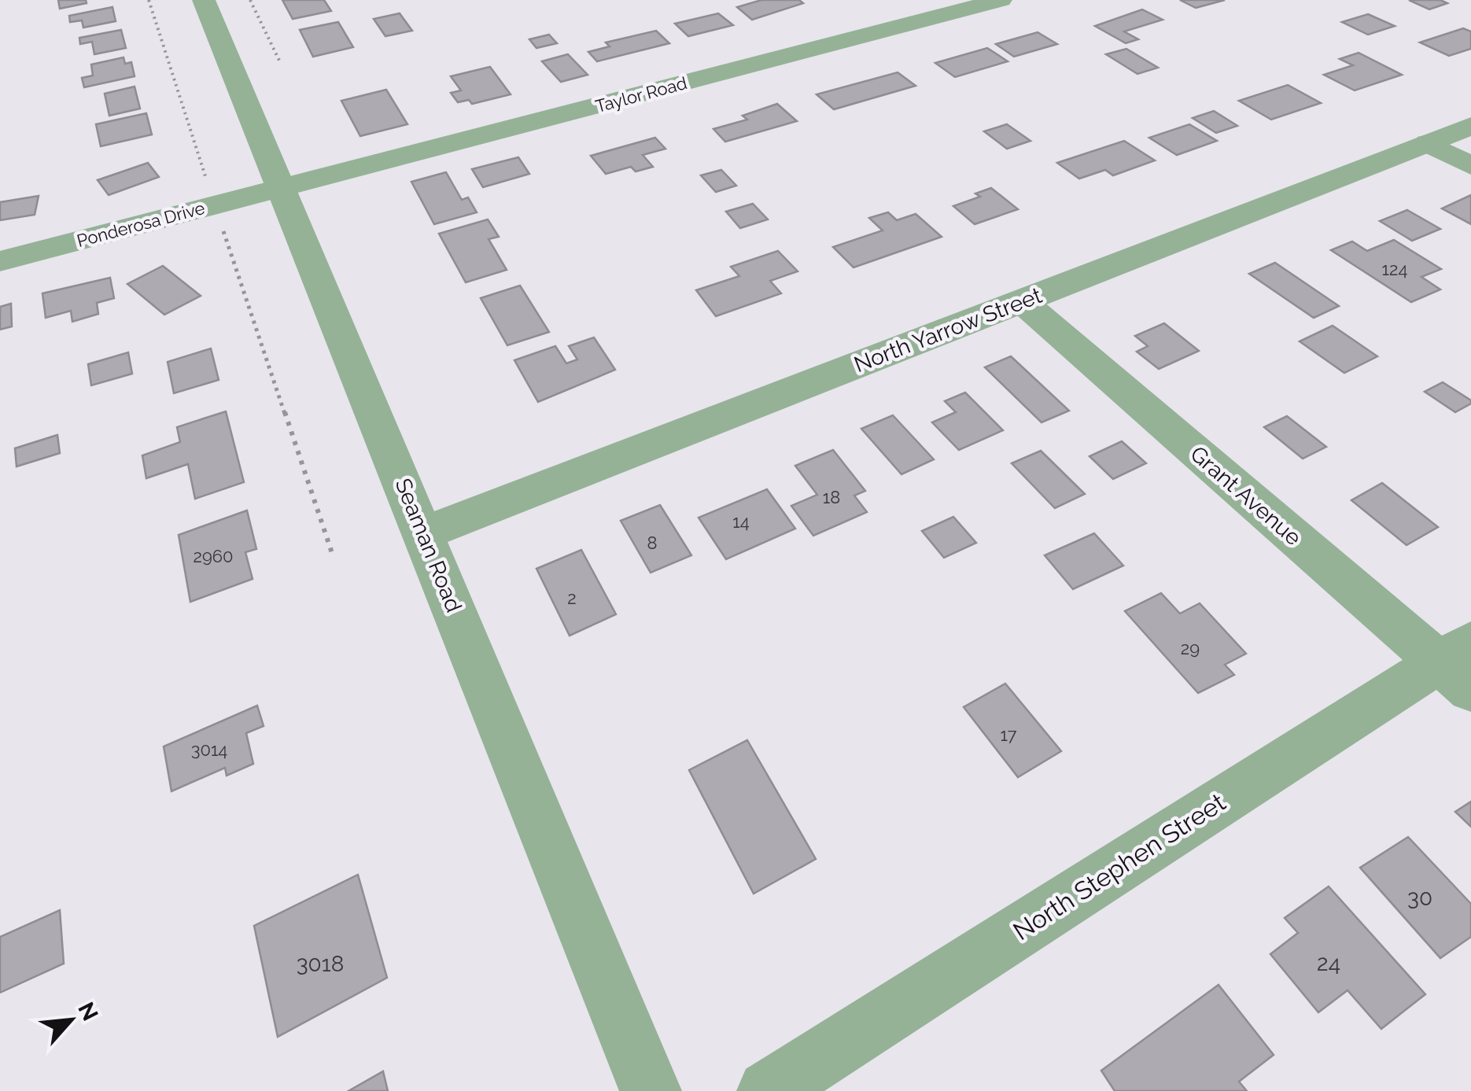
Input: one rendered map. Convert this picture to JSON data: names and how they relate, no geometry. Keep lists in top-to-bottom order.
{
  "streets": {
    "street": [
      "Taylor Road",
      "Ponderosa Drive",
      "North Yarrow Street",
      "Grant Avenue",
      "Seaman Road",
      "North Stephen Street"
    ]
  },
  "crossings": [
    ["Taylor Road", "Ponderosa Drive"],
    ["Taylor Road", "Seaman Road"],
    ["Ponderosa Drive", "Seaman Road"],
    ["North Yarrow Street", "Grant Avenue"],
    ["North Yarrow Street", "Seaman Road"],
    ["Grant Avenue", "North Stephen Street"]
  ],
  "house_numbers": [
    "124",
    "18",
    "14",
    "8",
    "2960",
    "2",
    "29",
    "17",
    "3014",
    "30",
    "24",
    "3018"
  ],
  "north": "top right"
}
